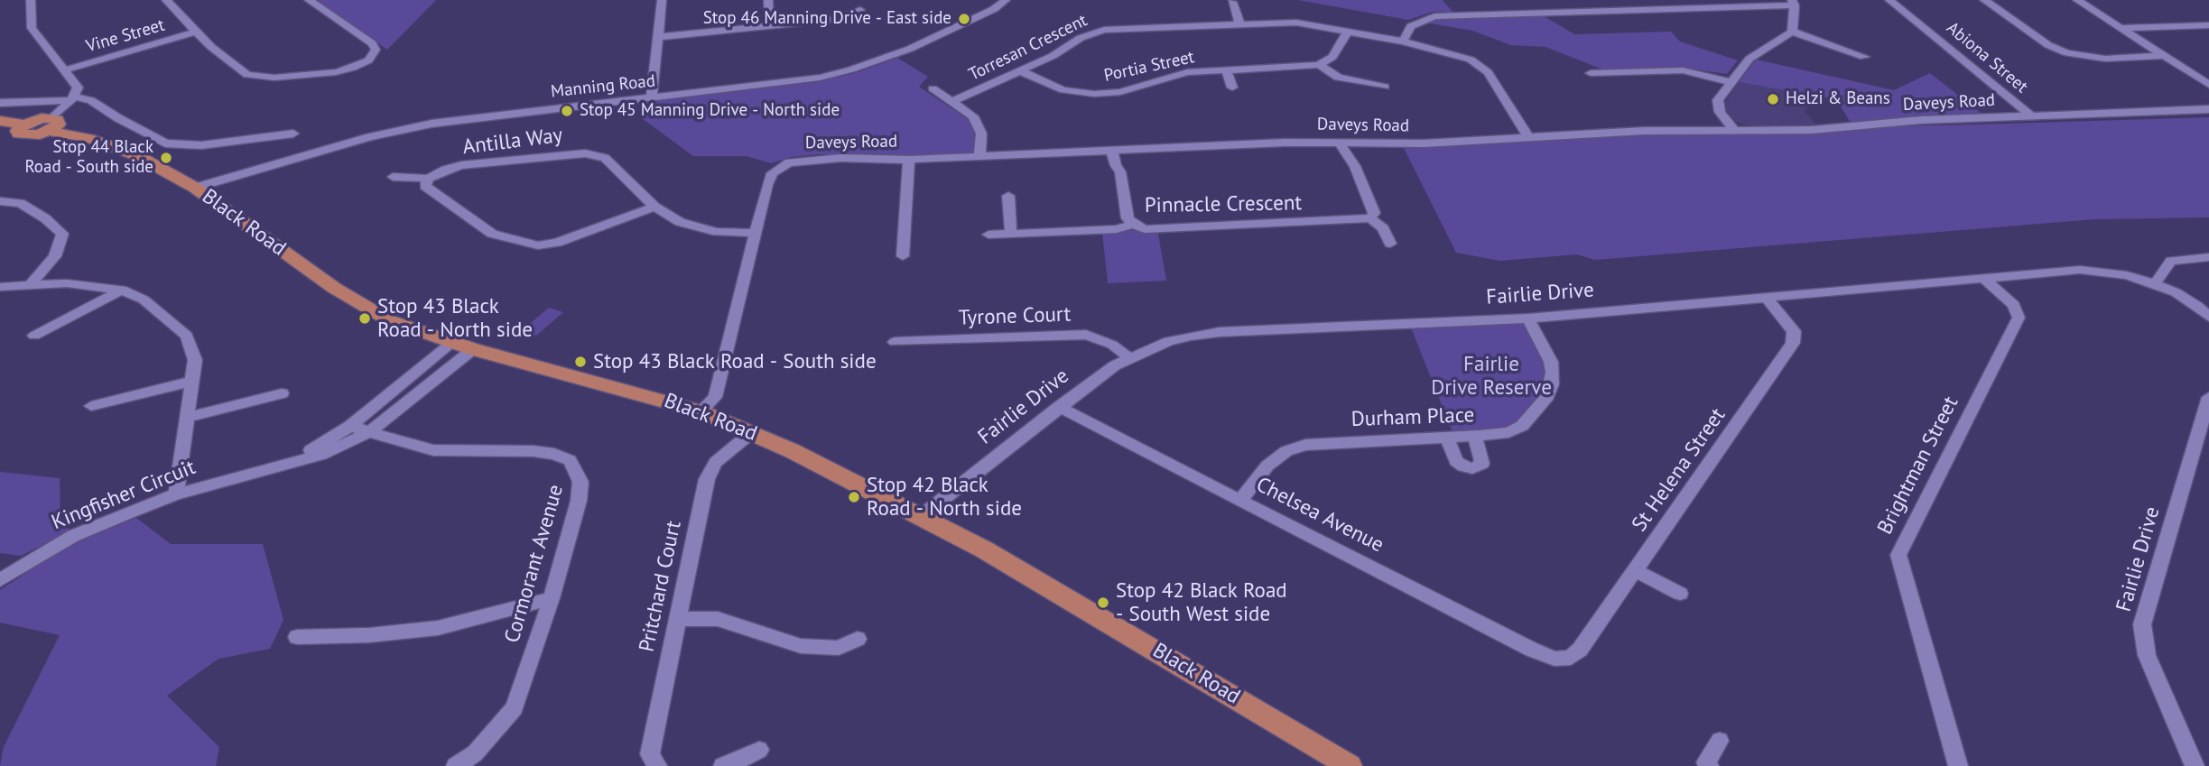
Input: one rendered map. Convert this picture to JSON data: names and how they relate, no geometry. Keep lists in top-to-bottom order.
{
  "streets": {
    "main road": ["Black Road"],
    "street": [
      "Vine Street",
      "Torresan Crescent",
      "Abiona Street",
      "Portia Street",
      "Manning Road",
      "Daveys Road",
      "Antilla Way",
      "Pinnacle Crescent",
      "Fairlie Drive",
      "Tyrone Court",
      "Durham Place",
      "Brightman Street",
      "St Helena Street",
      "Kingfisher Circuit",
      "Chelsea Avenue",
      "Cormorant Avenue",
      "Pritchard Court"
    ]
  },
  "crossings": [
    ["Torresan Crescent", "Portia Street"],
    ["Torresan Crescent", "Daveys Road"],
    ["Abiona Street", "Daveys Road"],
    ["Manning Road", "Black Road"],
    ["Daveys Road", "Antilla Way"],
    ["Daveys Road", "Pinnacle Crescent"],
    ["Daveys Road", "Black Road"],
    ["Black Road", "Fairlie Drive"],
    ["Black Road", "Kingfisher Circuit"],
    ["Black Road", "Pritchard Court"],
    ["Fairlie Drive", "Tyrone Court"],
    ["Fairlie Drive", "Durham Place"],
    ["Fairlie Drive", "Brightman Street"],
    ["Fairlie Drive", "St Helena Street"],
    ["Fairlie Drive", "Chelsea Avenue"],
    ["Durham Place", "Chelsea Avenue"],
    ["St Helena Street", "Chelsea Avenue"],
    ["Kingfisher Circuit", "Cormorant Avenue"]
  ],
  "parks": ["Fairlie Drive Reserve"],
  "places": [
    "Stop 46 Manning Drive - East side",
    "Helzi & Beans",
    "Stop 45 Manning Drive - North side",
    "Stop 44 Black Road - South side",
    "Stop 43 Black Road - North side",
    "Stop 43 Black Road - South side",
    "Stop 42 Black Road - North side",
    "Stop 42 Black Road - South West side"
  ]
}
